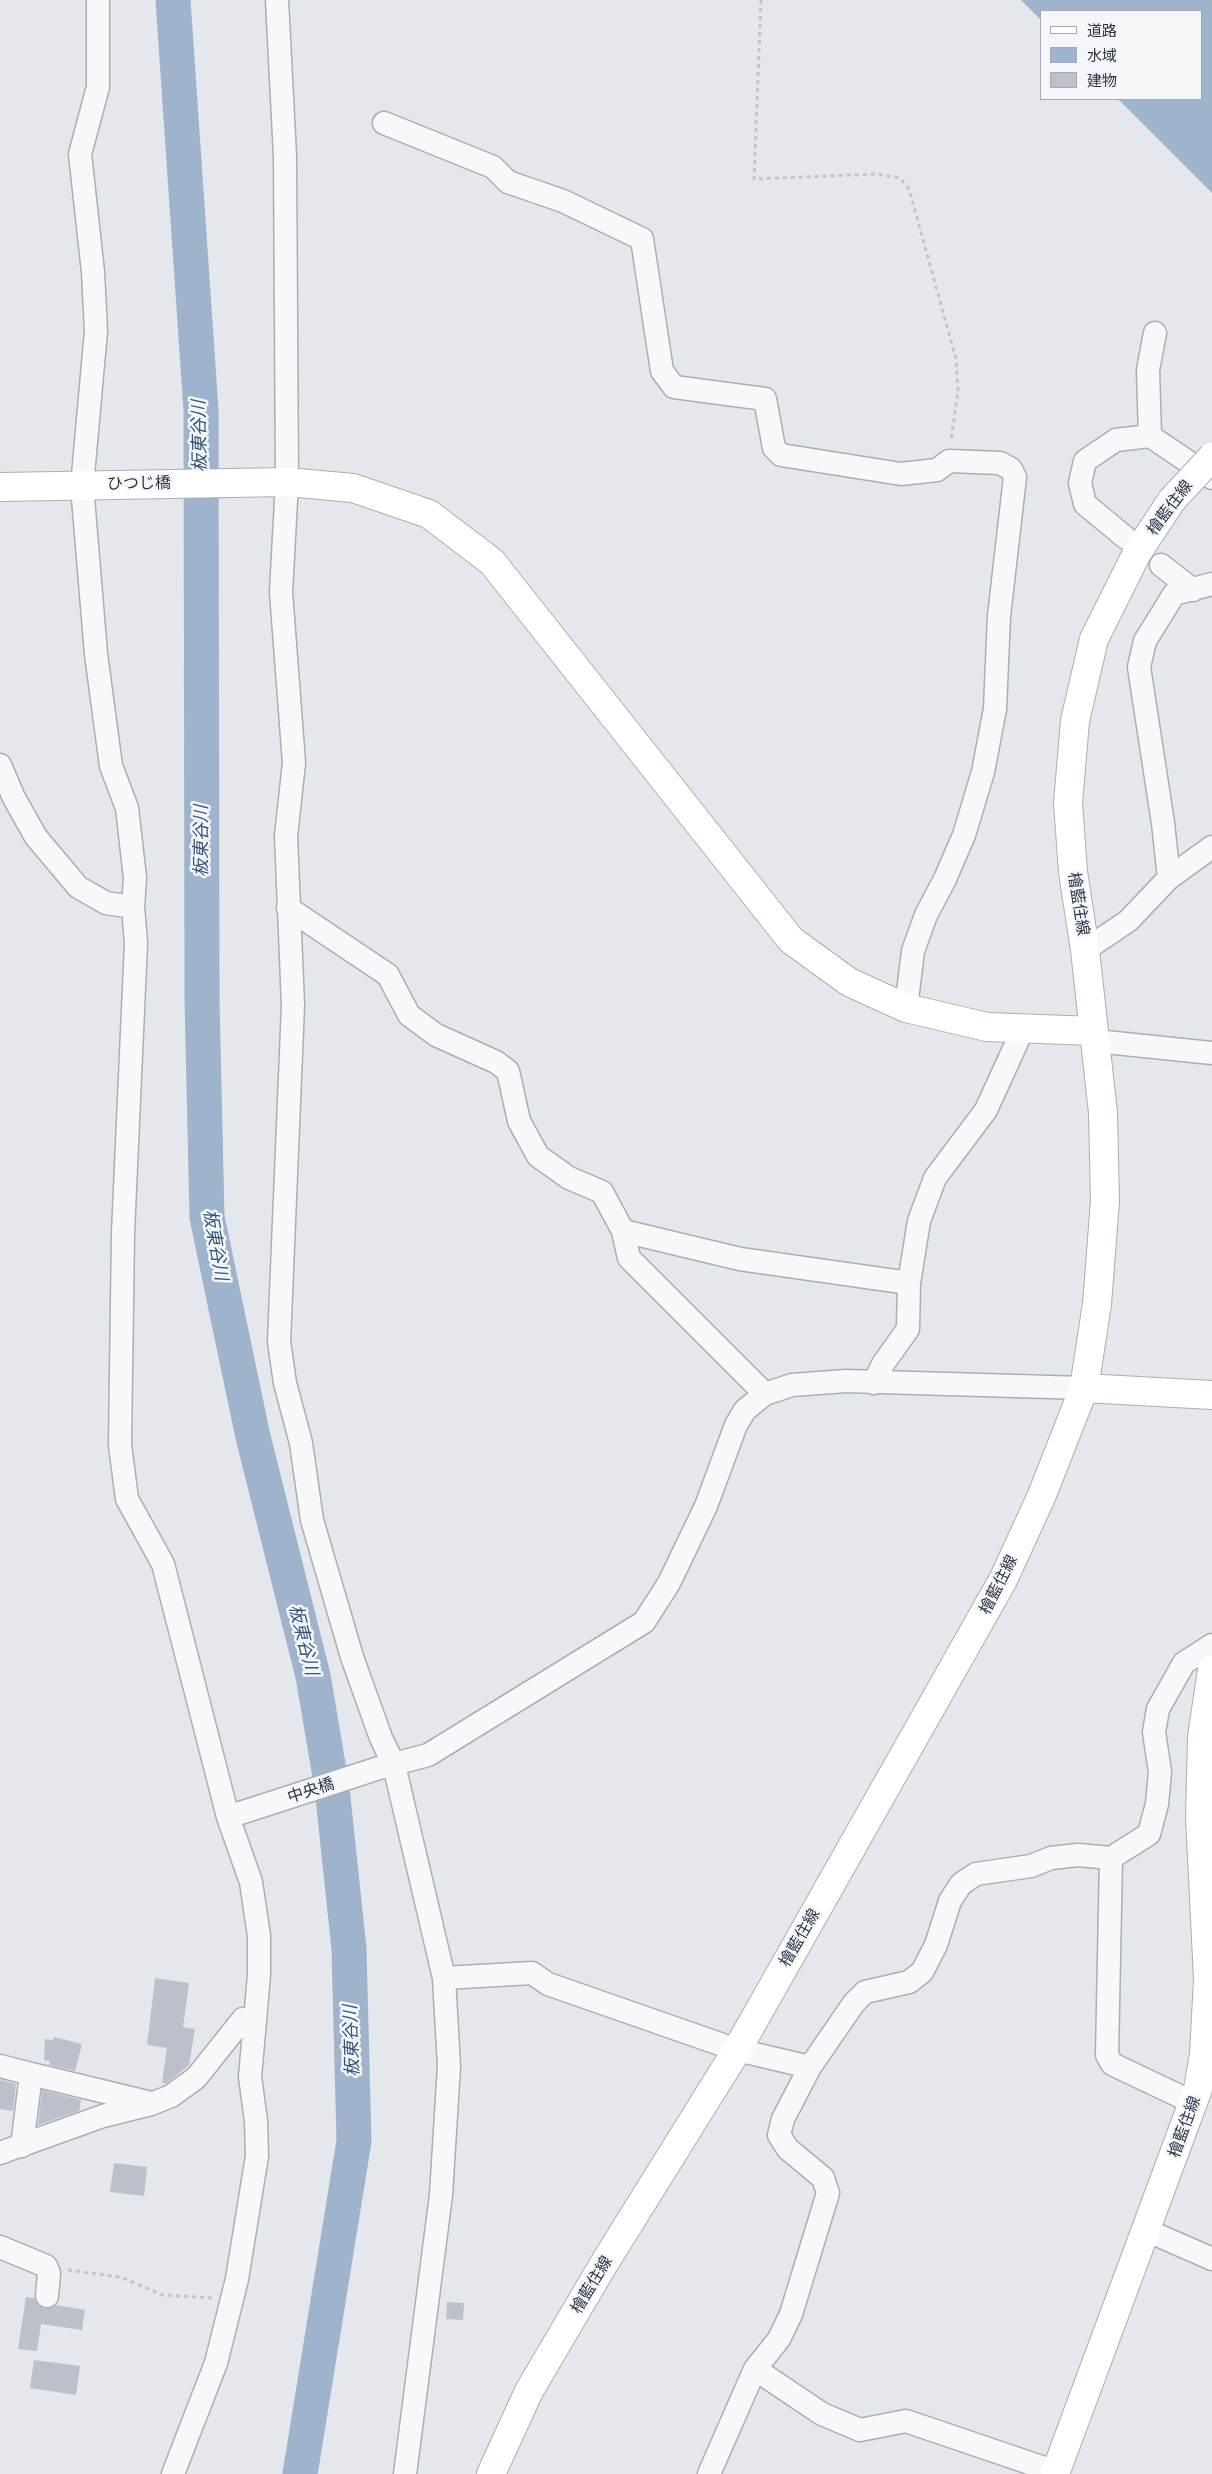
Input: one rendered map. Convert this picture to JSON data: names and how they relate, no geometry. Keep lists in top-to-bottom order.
{
  "streets": {
    "main road": ["ひつじ橋", "檜藍住線"],
    "street": ["中央橋"]
  },
  "crossings": [
    ["ひつじ橋", "檜藍住線"]
  ],
  "water": ["板東谷川"],
  "legend": ["道路", "水域", "建物"]
}
